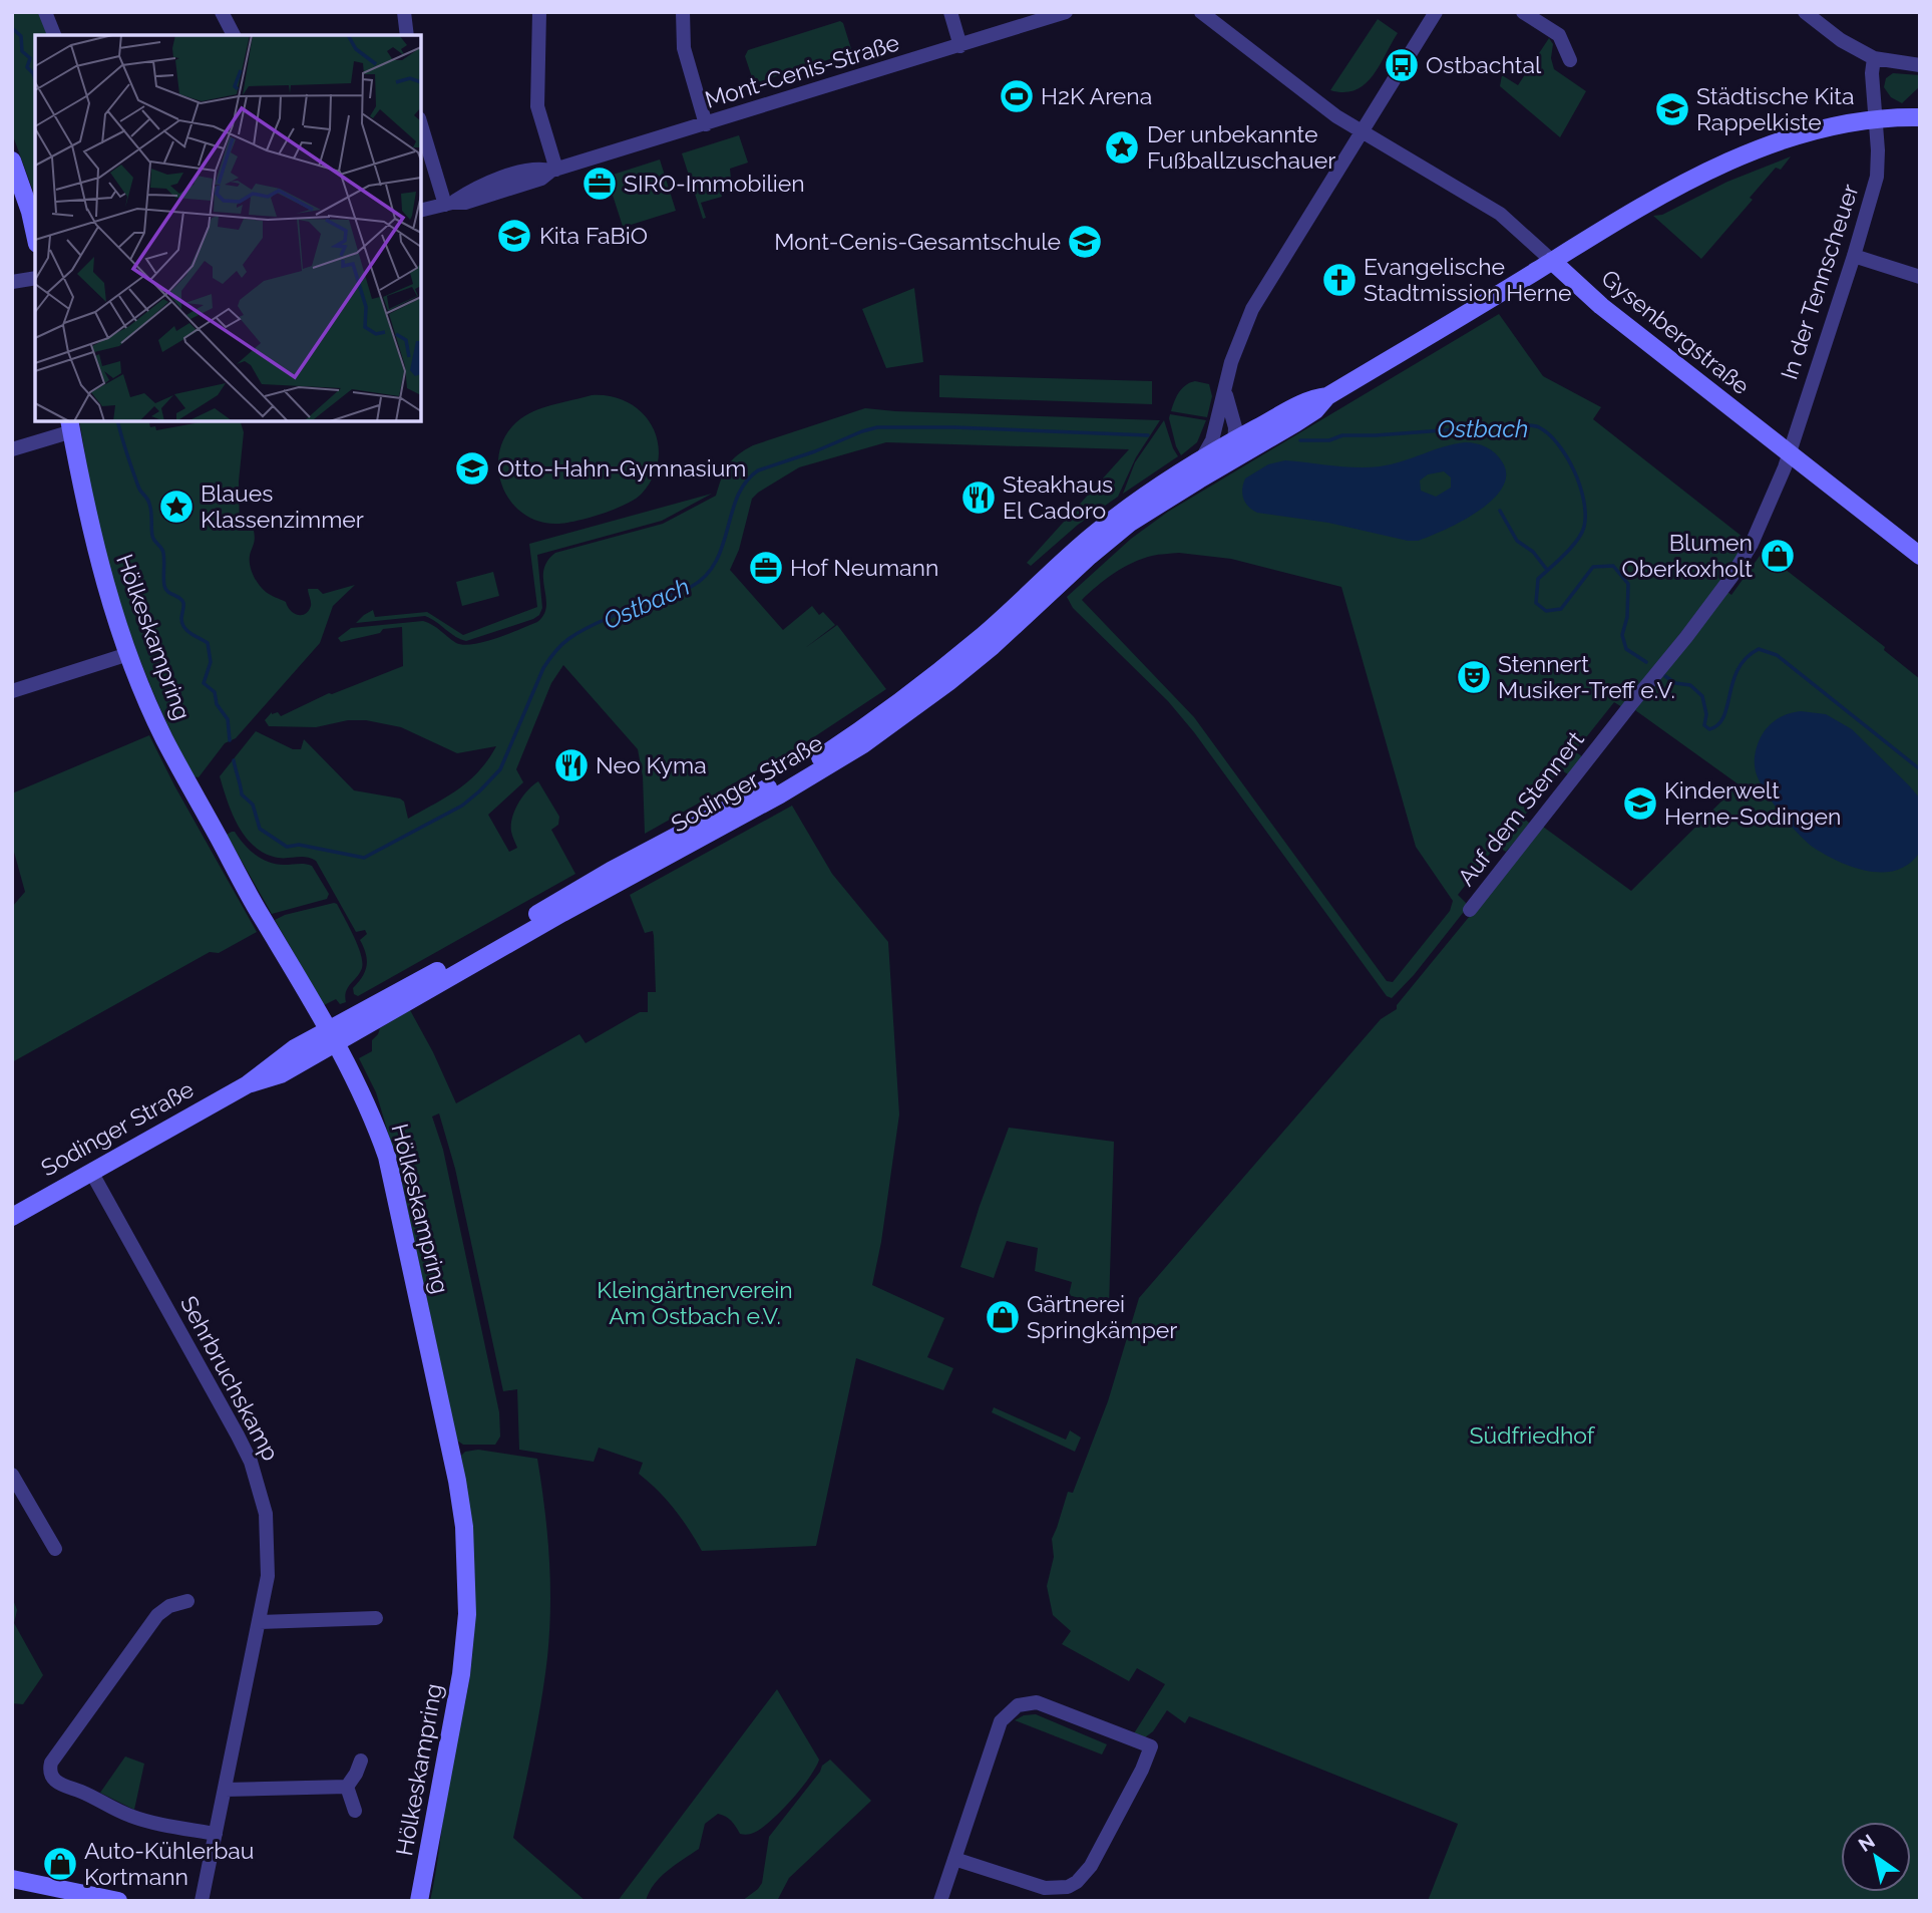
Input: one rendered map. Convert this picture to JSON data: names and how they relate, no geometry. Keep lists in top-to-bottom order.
{
  "streets": {
    "main road": ["Gysenbergstraße", "Hölkeskampring", "Sodinger Straße"],
    "street": [
      "Mont-Cenis-Straße",
      "In der Tennscheuer",
      "Auf dem Stennert",
      "Sehrbruchskamp"
    ]
  },
  "crossings": [
    ["In der Tennscheuer", "Gysenbergstraße"],
    ["In der Tennscheuer", "Sodinger Straße"],
    ["In der Tennscheuer", "Auf dem Stennert"],
    ["Gysenbergstraße", "Sodinger Straße"],
    ["Gysenbergstraße", "Auf dem Stennert"],
    ["Hölkeskampring", "Sodinger Straße"],
    ["Sodinger Straße", "Sehrbruchskamp"]
  ],
  "water": ["Ostbach"],
  "parks": ["Kleingärtnerverein Am Ostbach e.V.", "Südfriedhof"],
  "places": {
    "bus stop": ["Ostbachtal"],
    "sports": ["H2K Arena"],
    "school or university": [
      "Städtische Kita Rappelkiste",
      "Kita FaBiO",
      "Mont-Cenis-Gesamtschule",
      "Otto-Hahn-Gymnasium",
      "Kinderwelt Herne-Sodingen"
    ],
    "place": ["Der unbekannte Fußballzuschauer", "Blaues Klassenzimmer"],
    "office": ["SIRO-Immobilien", "Hof Neumann"],
    "church": ["Evangelische Stadtmission Herne"],
    "restaurant": ["Steakhaus El Cadoro", "Neo Kyma"],
    "shop": ["Blumen Oberkoxholt", "Gärtnerei Springkämper", "Auto-Kühlerbau Kortmann"],
    "theatre": ["Stennert Musiker-Treff e.V."]
  },
  "north": "top left"
}
